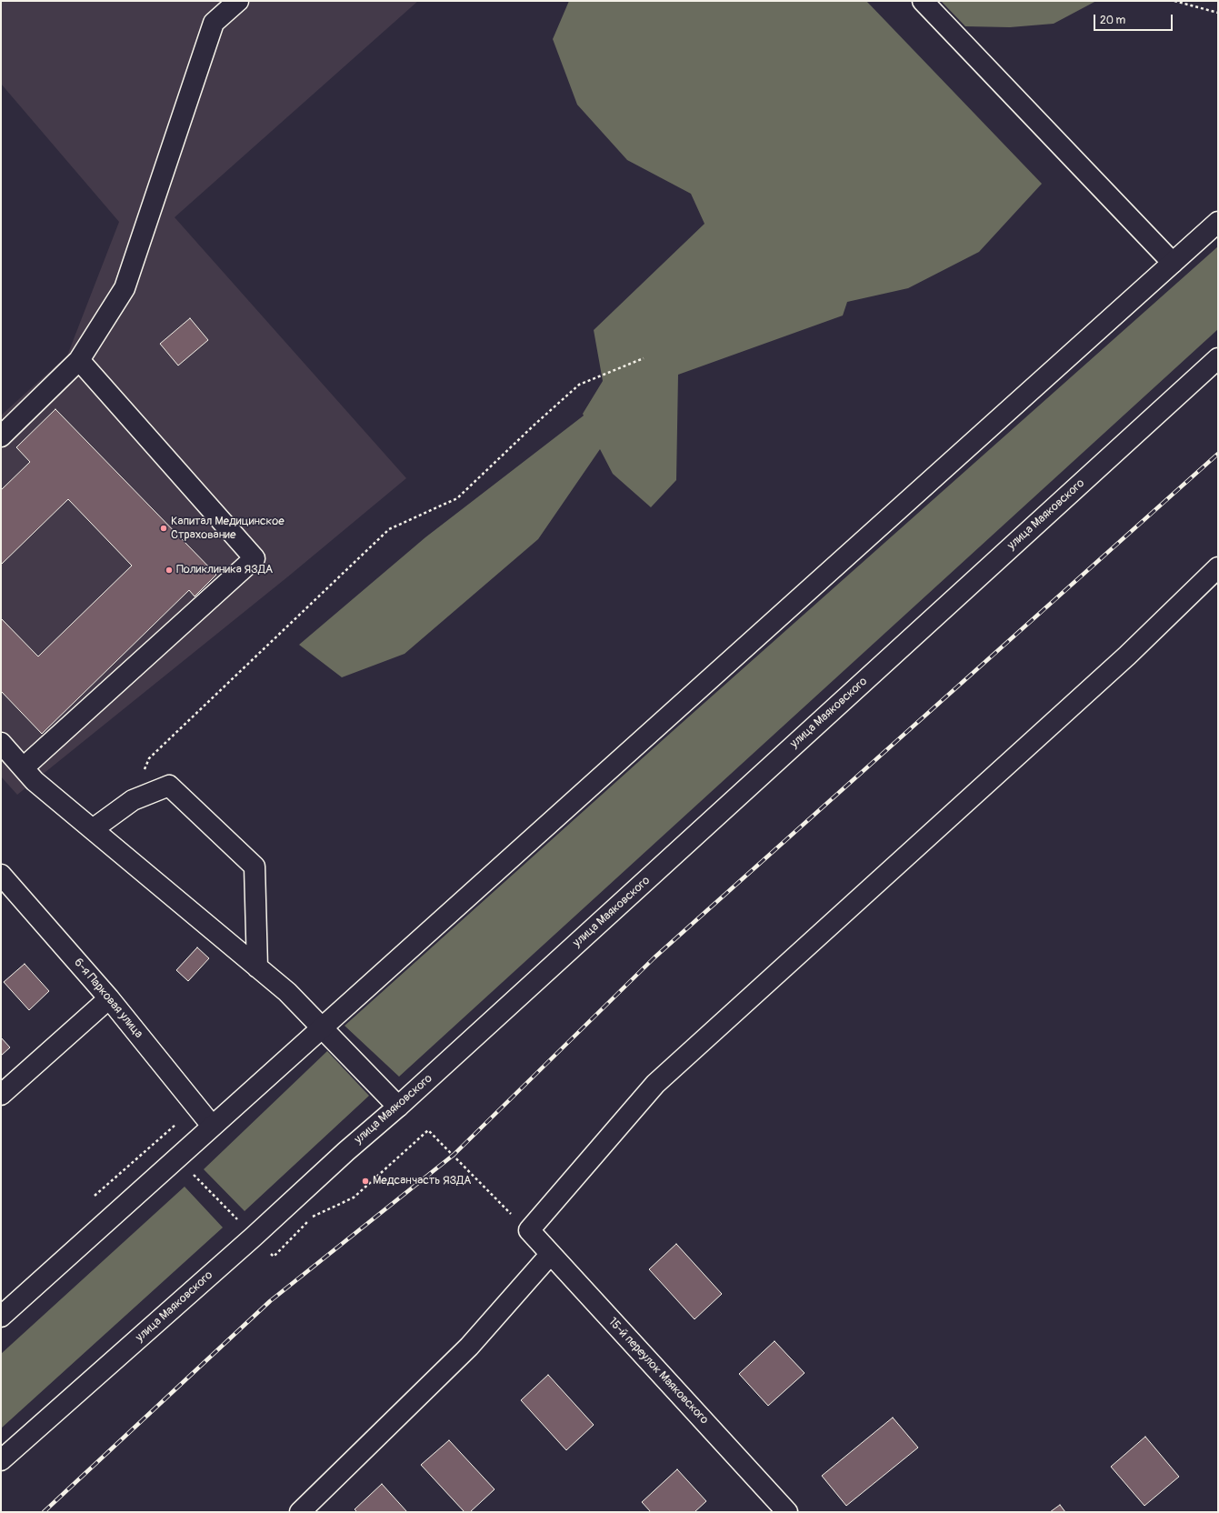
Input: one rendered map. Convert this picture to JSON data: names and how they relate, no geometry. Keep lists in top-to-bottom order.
{
  "streets": {
    "main road": ["улица Маяковского", "6-я Парковая улица", "15-й переулок Маяковского"]
  },
  "places": ["Капитал Медицинское Страхование", "Поликлиника ЯЗДА", "Медсанчасть ЯЗДА"],
  "scale_bar": "20 m"
}
